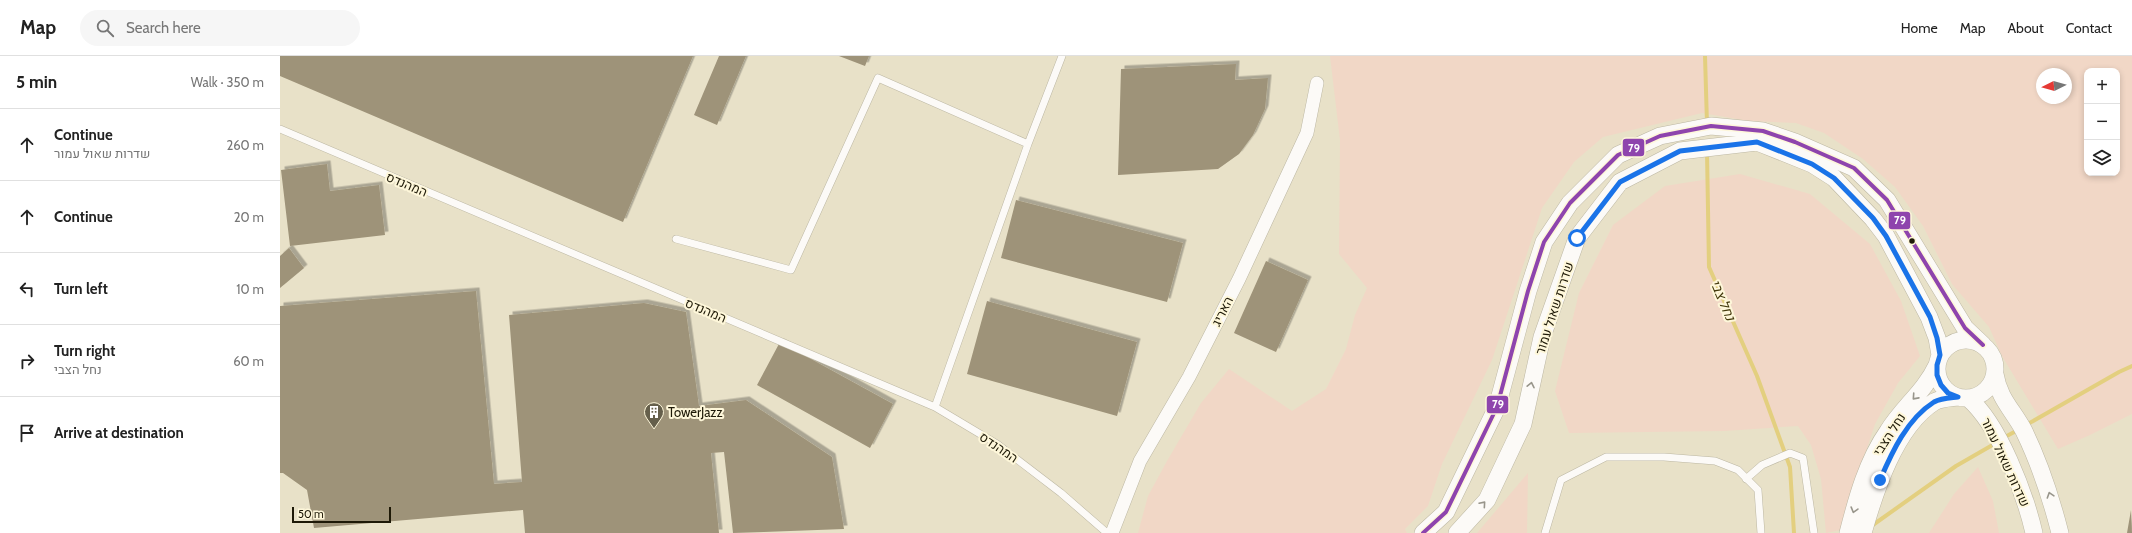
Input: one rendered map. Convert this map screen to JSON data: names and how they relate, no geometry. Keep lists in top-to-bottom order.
{
  "streets": {
    "street": ["שדרות שאול עמור", "האריג", "נחל הצבי"],
    "lane": ["המהנדס"]
  },
  "crossings": [
    ["שדרות שאול עמור", "נחל הצבי"]
  ],
  "water": ["נחל צבי"],
  "places": {
    "building": ["TowerJazz"]
  },
  "lines": ["transit line 79"],
  "scale_bar": "50 m",
  "north": "left",
  "page": {
    "header": "Map",
    "search": "Search here",
    "nav": [
      "Home",
      "Map",
      "About",
      "Contact"
    ],
    "heading": ["5 min", "Walk · 350 m"],
    "map_buttons": ["+", "−"],
    "list": [
      ["Continue", "שדרות שאול עמור", "260 m"],
      ["Continue", "20 m"],
      ["Turn left", "10 m"],
      ["Turn right", "נחל הצבי", "60 m"],
      "Arrive at destination"
    ],
    "scale": "50 m"
  }
}
